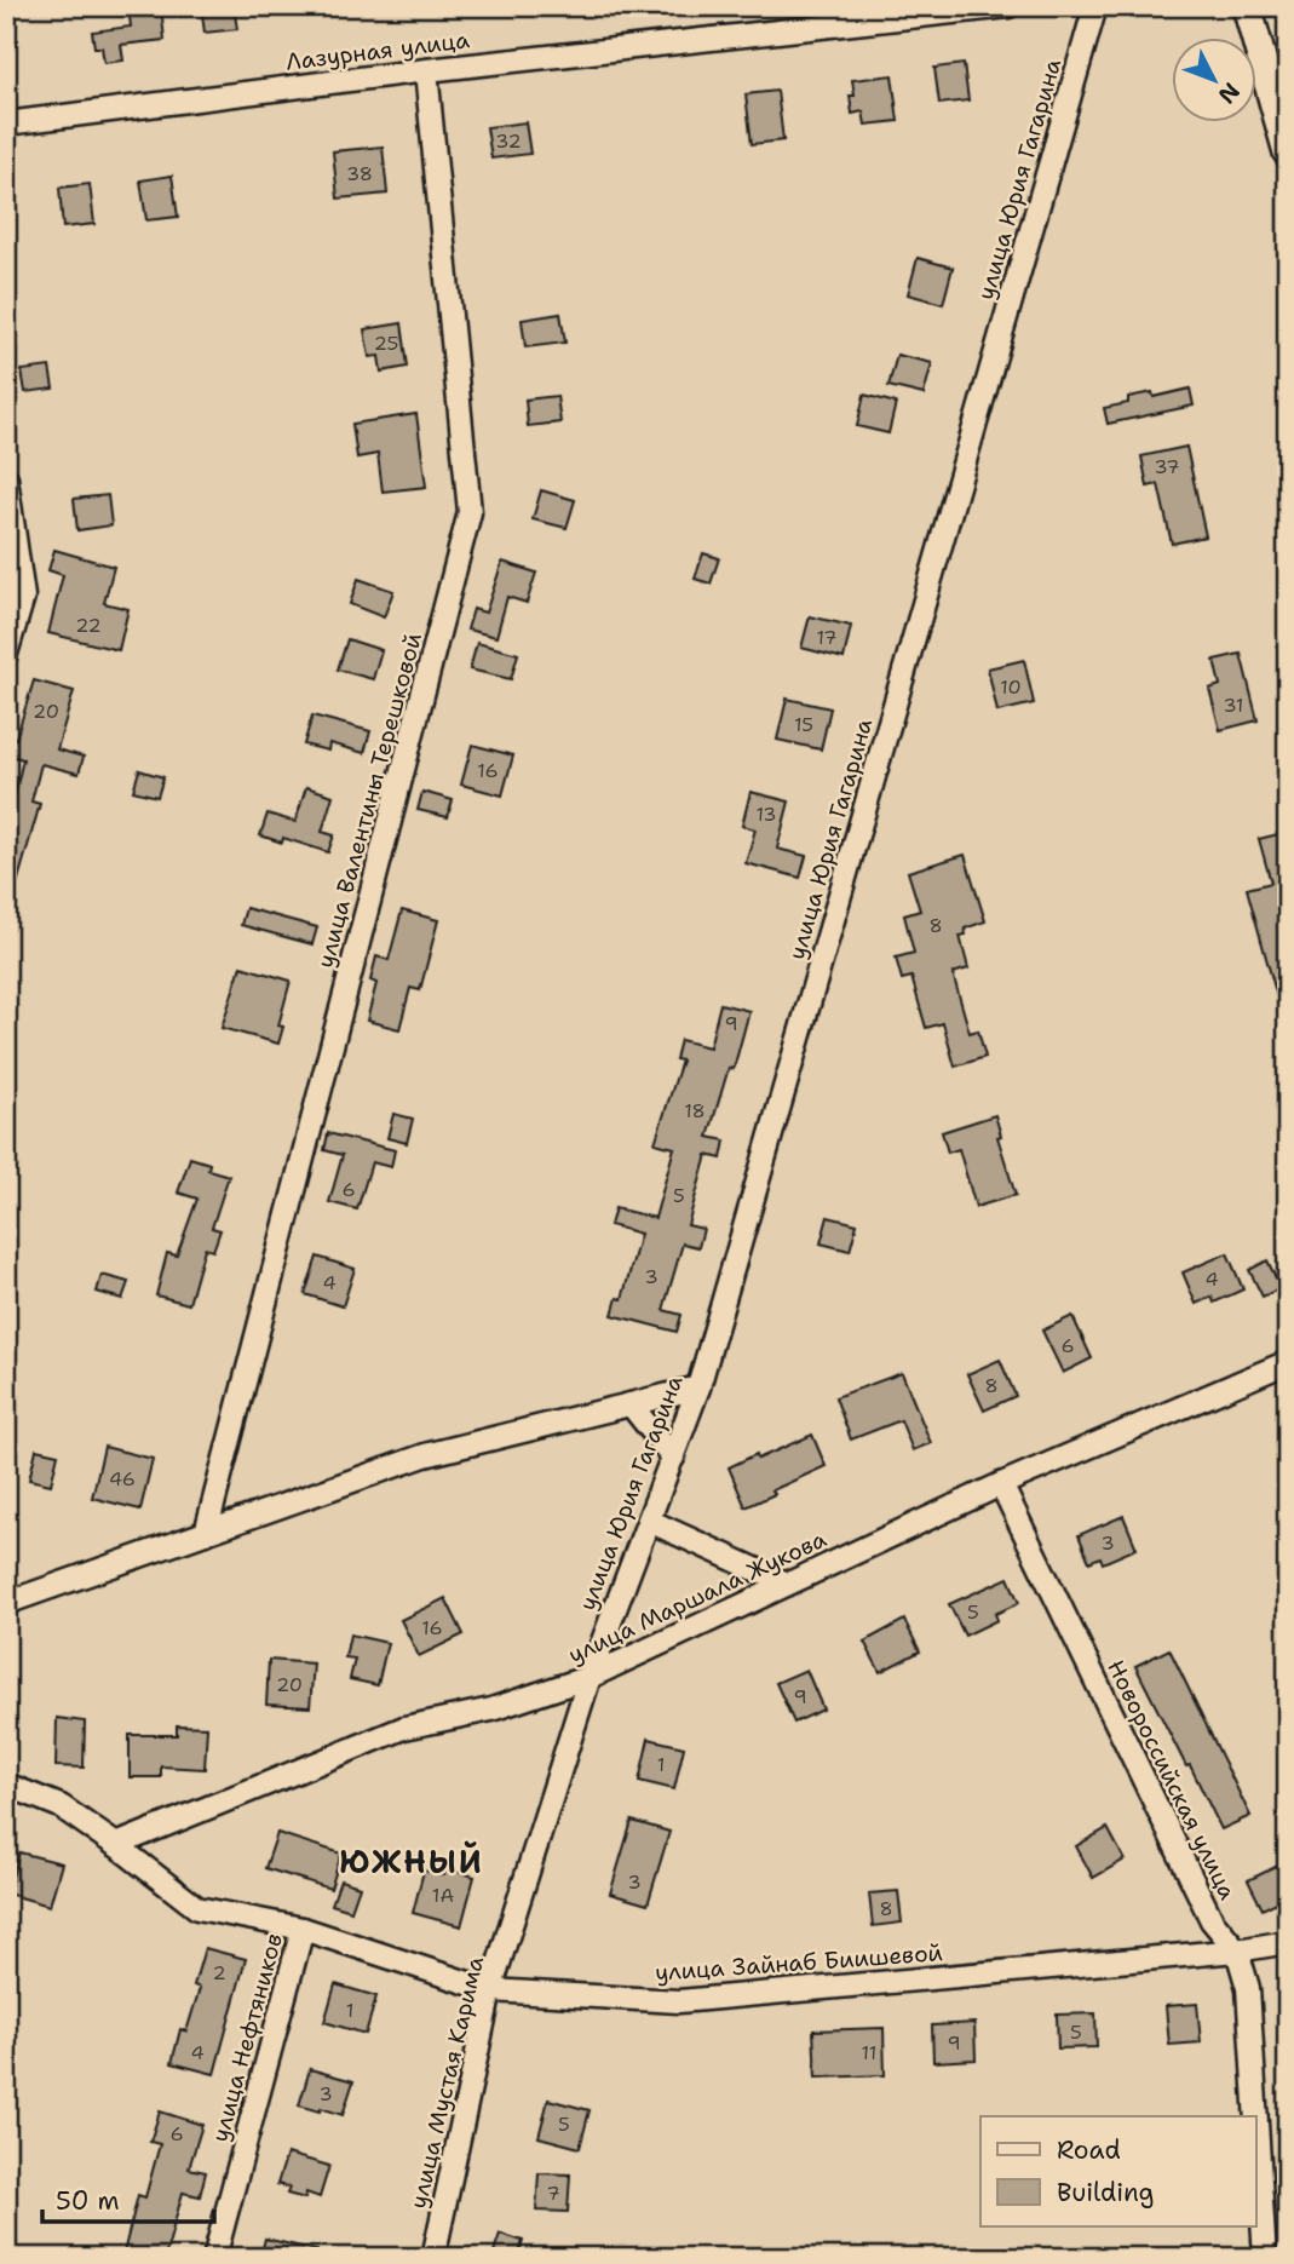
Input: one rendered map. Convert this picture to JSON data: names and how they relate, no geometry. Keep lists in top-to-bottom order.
{
  "streets": {
    "street": [
      "Лазурная улица",
      "улица Юрия Гагарина",
      "улица Валентины Терешковой",
      "улица Маршала Жукова",
      "Новороссийская улица",
      "улица Зайнаб Биишевой",
      "улица Нефтяников",
      "улица Мустая Карима"
    ]
  },
  "crossings": [
    ["Лазурная улица", "улица Валентины Терешковой"],
    ["улица Юрия Гагарина", "улица Маршала Жукова"],
    ["улица Юрия Гагарина", "улица Мустая Карима"],
    ["улица Маршала Жукова", "Новороссийская улица"],
    ["улица Маршала Жукова", "улица Зайнаб Биишевой"],
    ["улица Маршала Жукова", "улица Мустая Карима"],
    ["Новороссийская улица", "улица Зайнаб Биишевой"],
    ["улица Зайнаб Биишевой", "улица Нефтяников"],
    ["улица Зайнаб Биишевой", "улица Мустая Карима"]
  ],
  "districts": ["ЮЖНЫЙ"],
  "house_numbers": [
    "32",
    "38",
    "25",
    "37",
    "22",
    "17",
    "10",
    "31",
    "20",
    "15",
    "16",
    "13",
    "8",
    "9",
    "18",
    "6",
    "5",
    "3",
    "4",
    "4",
    "6",
    "8",
    "46",
    "3",
    "5",
    "16",
    "20",
    "9",
    "1",
    "3",
    "1А",
    "8",
    "2",
    "1",
    "5",
    "9",
    "4",
    "11",
    "3",
    "5",
    "6",
    "7"
  ],
  "legend": ["Road", "Building"],
  "scale_bar": "50 m",
  "north": "bottom right"
}
